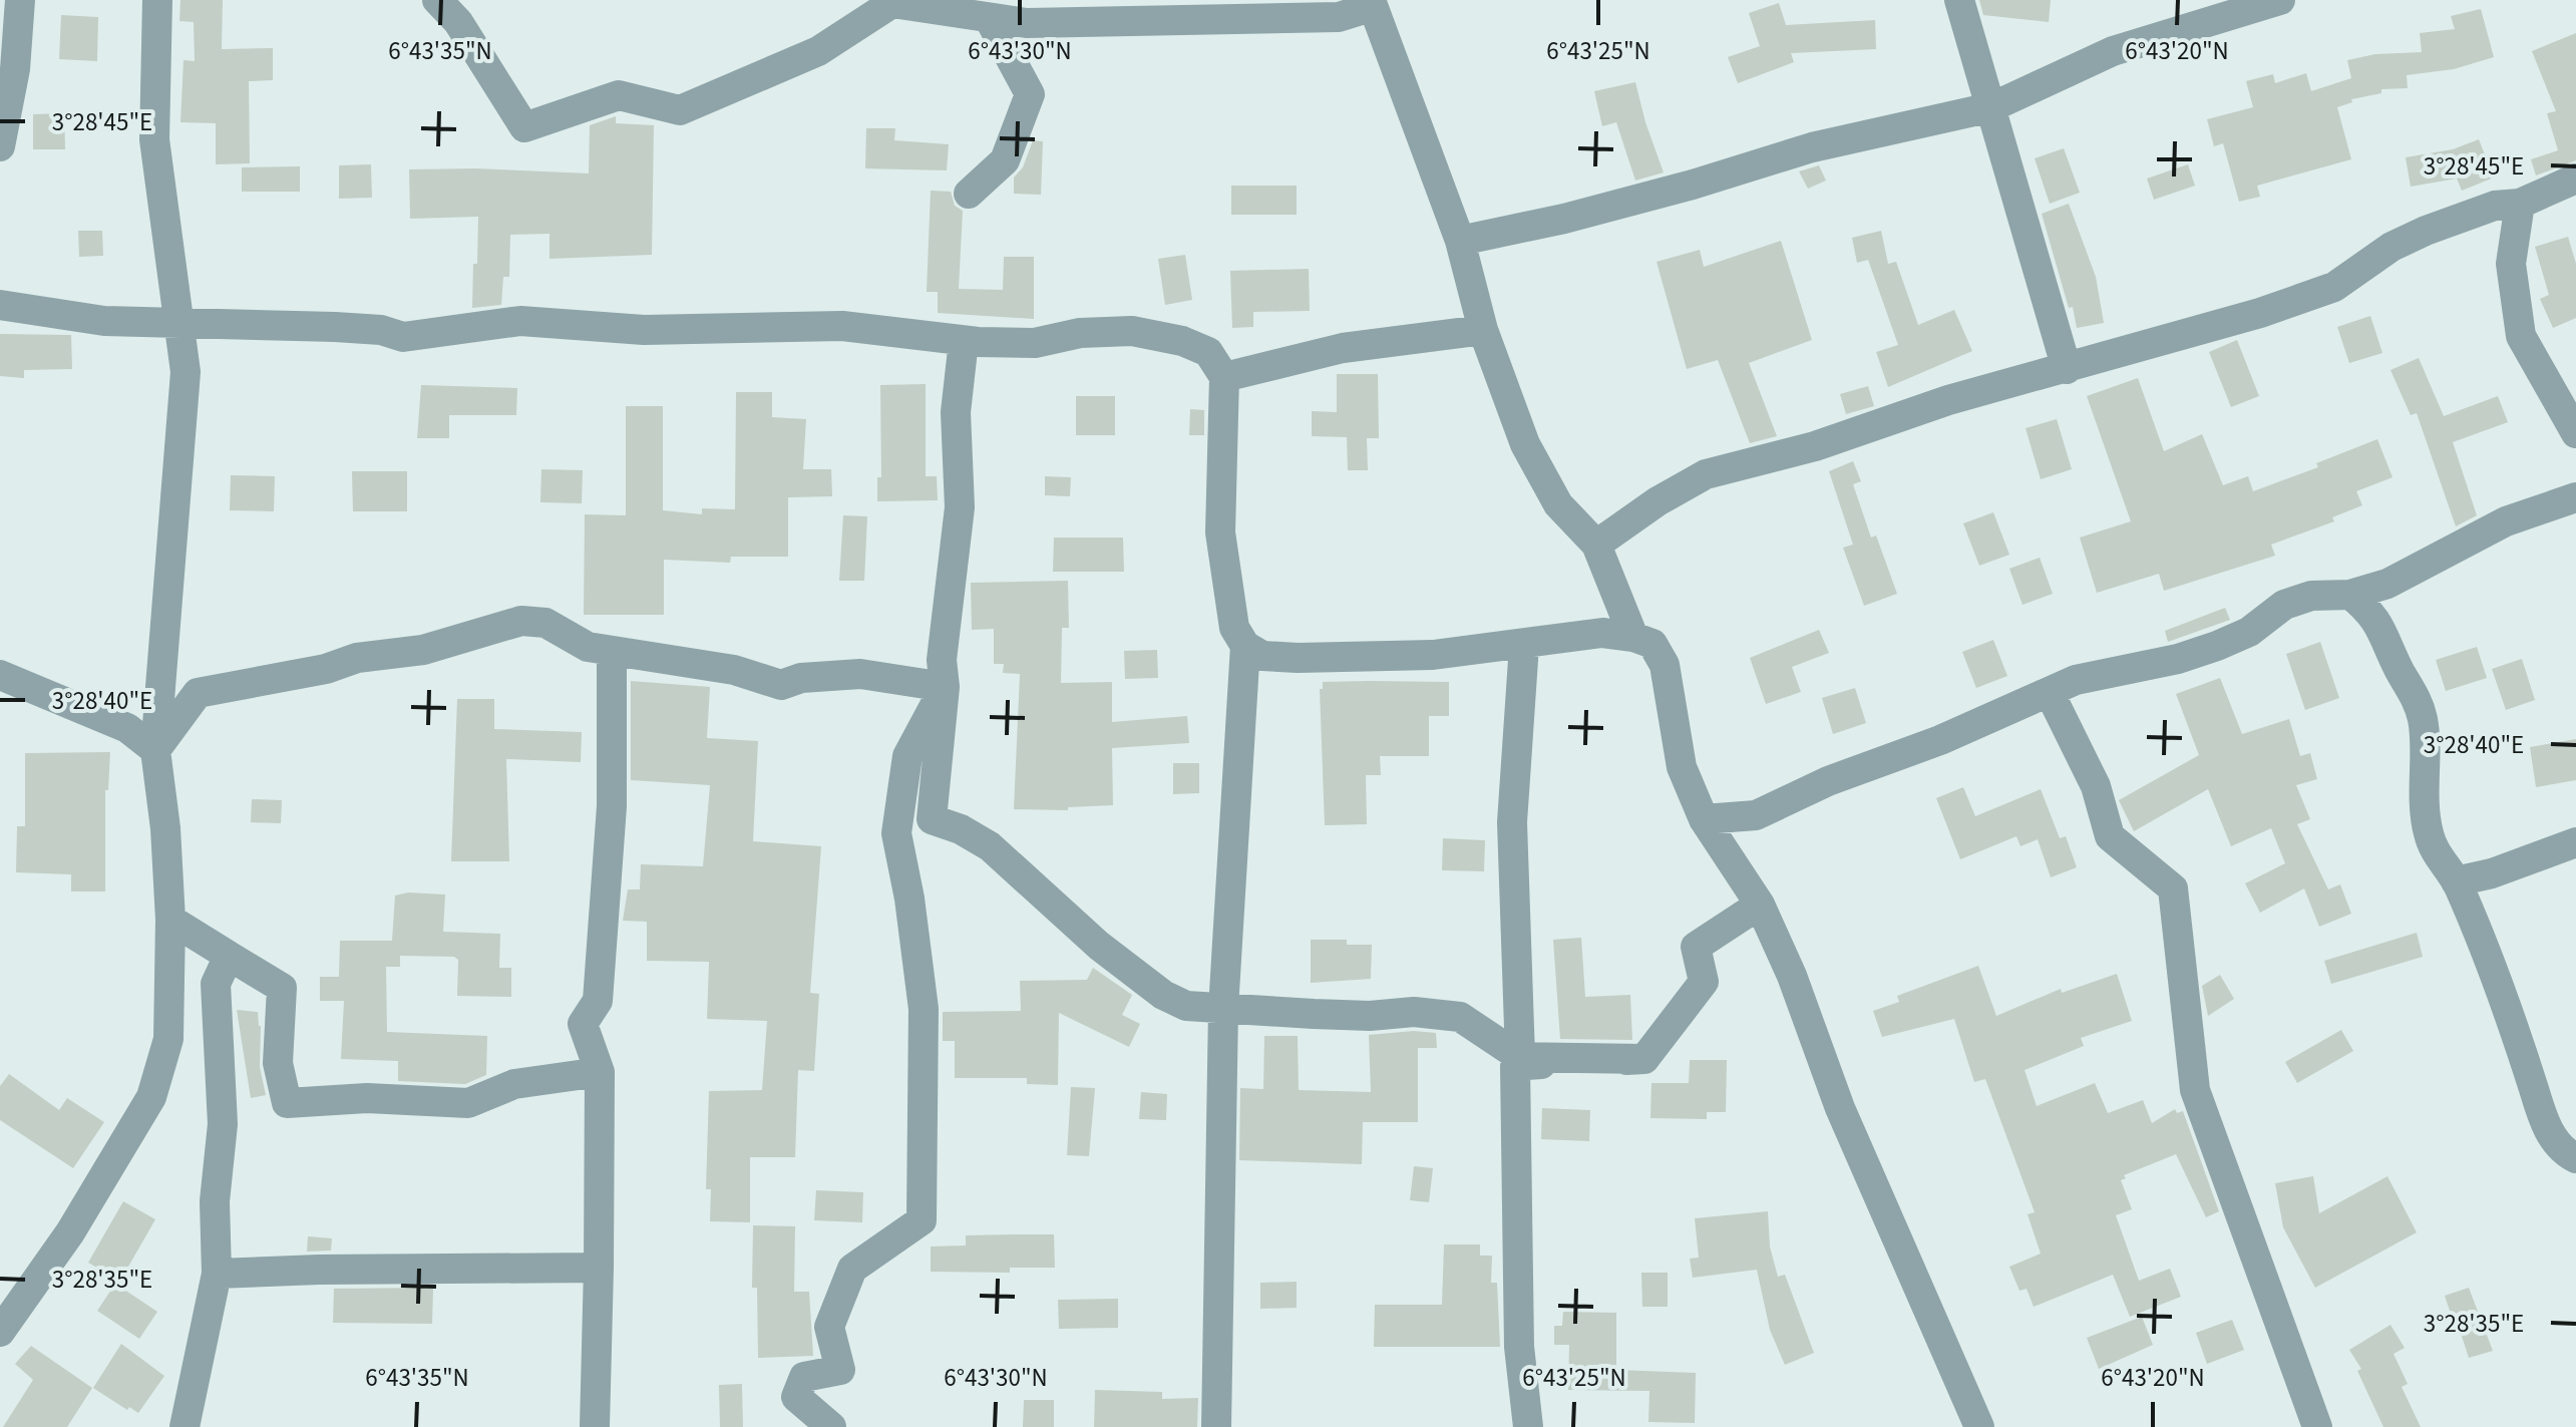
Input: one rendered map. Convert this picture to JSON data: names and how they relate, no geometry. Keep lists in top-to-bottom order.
{
  "coordinates": [
    "6°43'35\"N",
    "6°43'30\"N",
    "6°43'25\"N",
    "6°43'20\"N",
    "3°28'45\"E",
    "3°28'40\"E",
    "3°28'35\"E"
  ]
}
